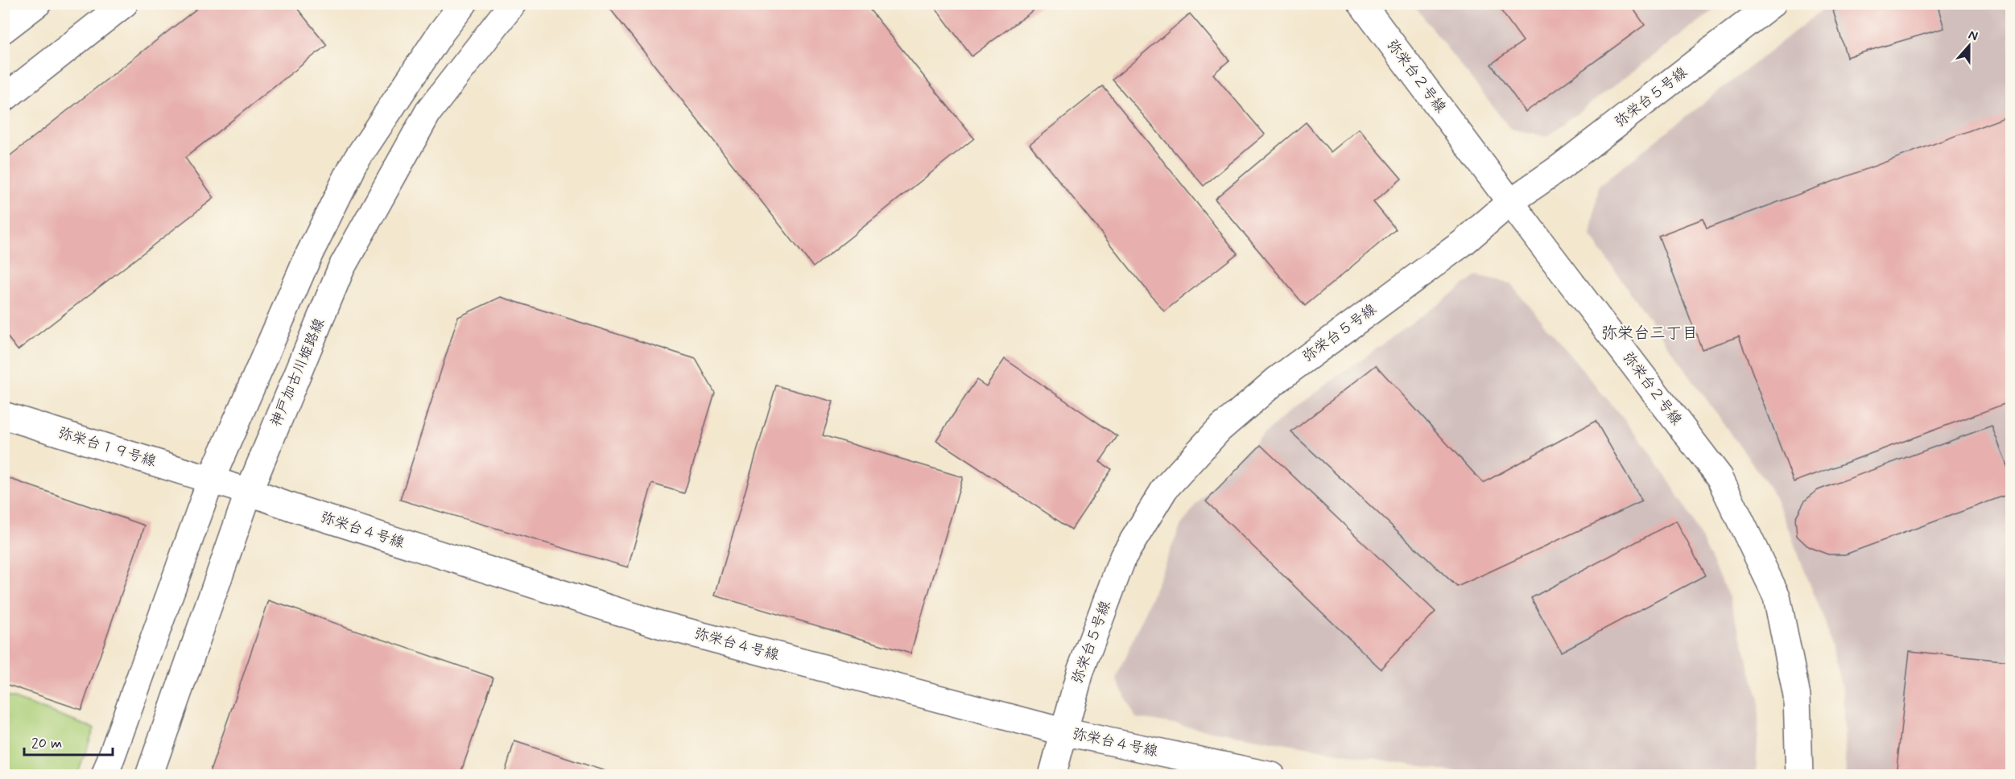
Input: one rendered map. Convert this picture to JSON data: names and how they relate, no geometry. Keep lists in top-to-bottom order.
{
  "streets": {
    "main road": [
      "弥栄台２号線",
      "弥栄台５号線",
      "神戸加古川姫路線",
      "弥栄台１９号線",
      "弥栄台４号線"
    ]
  },
  "crossings": [
    ["弥栄台２号線", "弥栄台５号線"],
    ["弥栄台５号線", "弥栄台４号線"],
    ["神戸加古川姫路線", "弥栄台４号線"],
    ["弥栄台１９号線", "弥栄台４号線"]
  ],
  "districts": ["弥栄台三丁目"],
  "scale_bar": "20 m",
  "north": "top"
}
